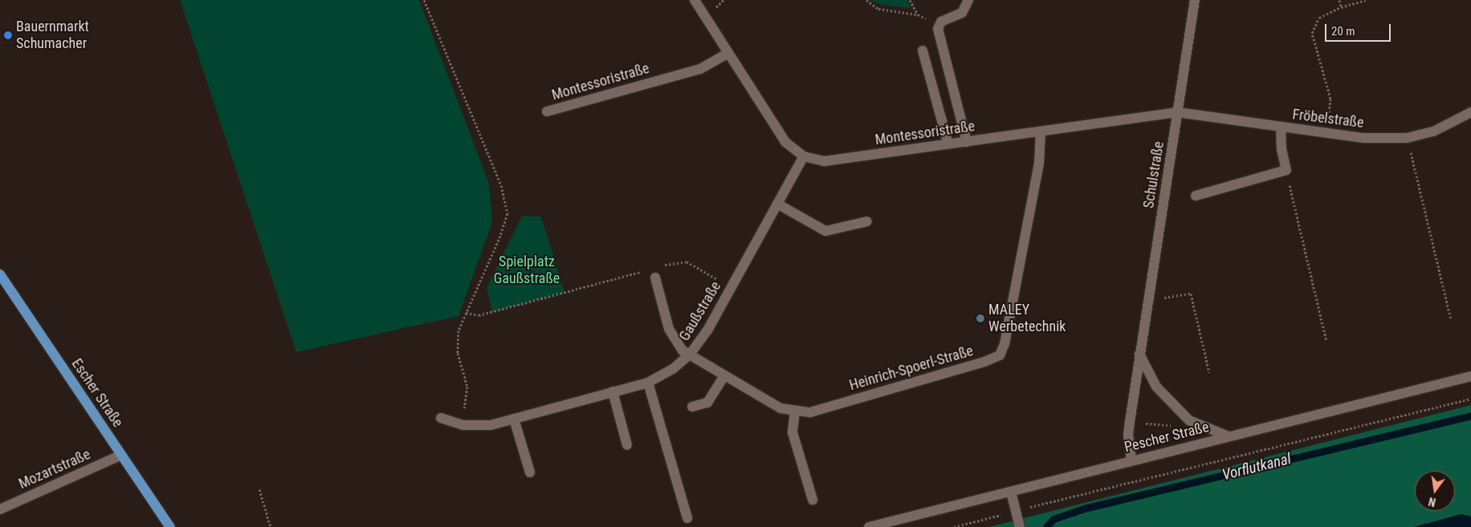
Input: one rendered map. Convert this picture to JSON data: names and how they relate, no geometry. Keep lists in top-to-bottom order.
{
  "streets": {
    "main road": ["Escher Straße"],
    "street": [
      "Montessoristraße",
      "Fröbelstraße",
      "Schulstraße",
      "Gaußstraße",
      "Heinrich-Spoerl-Straße",
      "Pescher Straße",
      "Mozartstraße"
    ]
  },
  "crossings": [
    ["Montessoristraße", "Fröbelstraße"],
    ["Montessoristraße", "Schulstraße"],
    ["Montessoristraße", "Gaußstraße"],
    ["Montessoristraße", "Heinrich-Spoerl-Straße"],
    ["Fröbelstraße", "Schulstraße"],
    ["Schulstraße", "Pescher Straße"],
    ["Gaußstraße", "Heinrich-Spoerl-Straße"],
    ["Escher Straße", "Mozartstraße"]
  ],
  "water": ["Vorflutkanal"],
  "parks": ["Spielplatz Gaußstraße"],
  "places": ["Bauernmarkt Schumacher", "MALEY Werbetechnik"],
  "scale_bar": "20 m",
  "north": "bottom"
}
